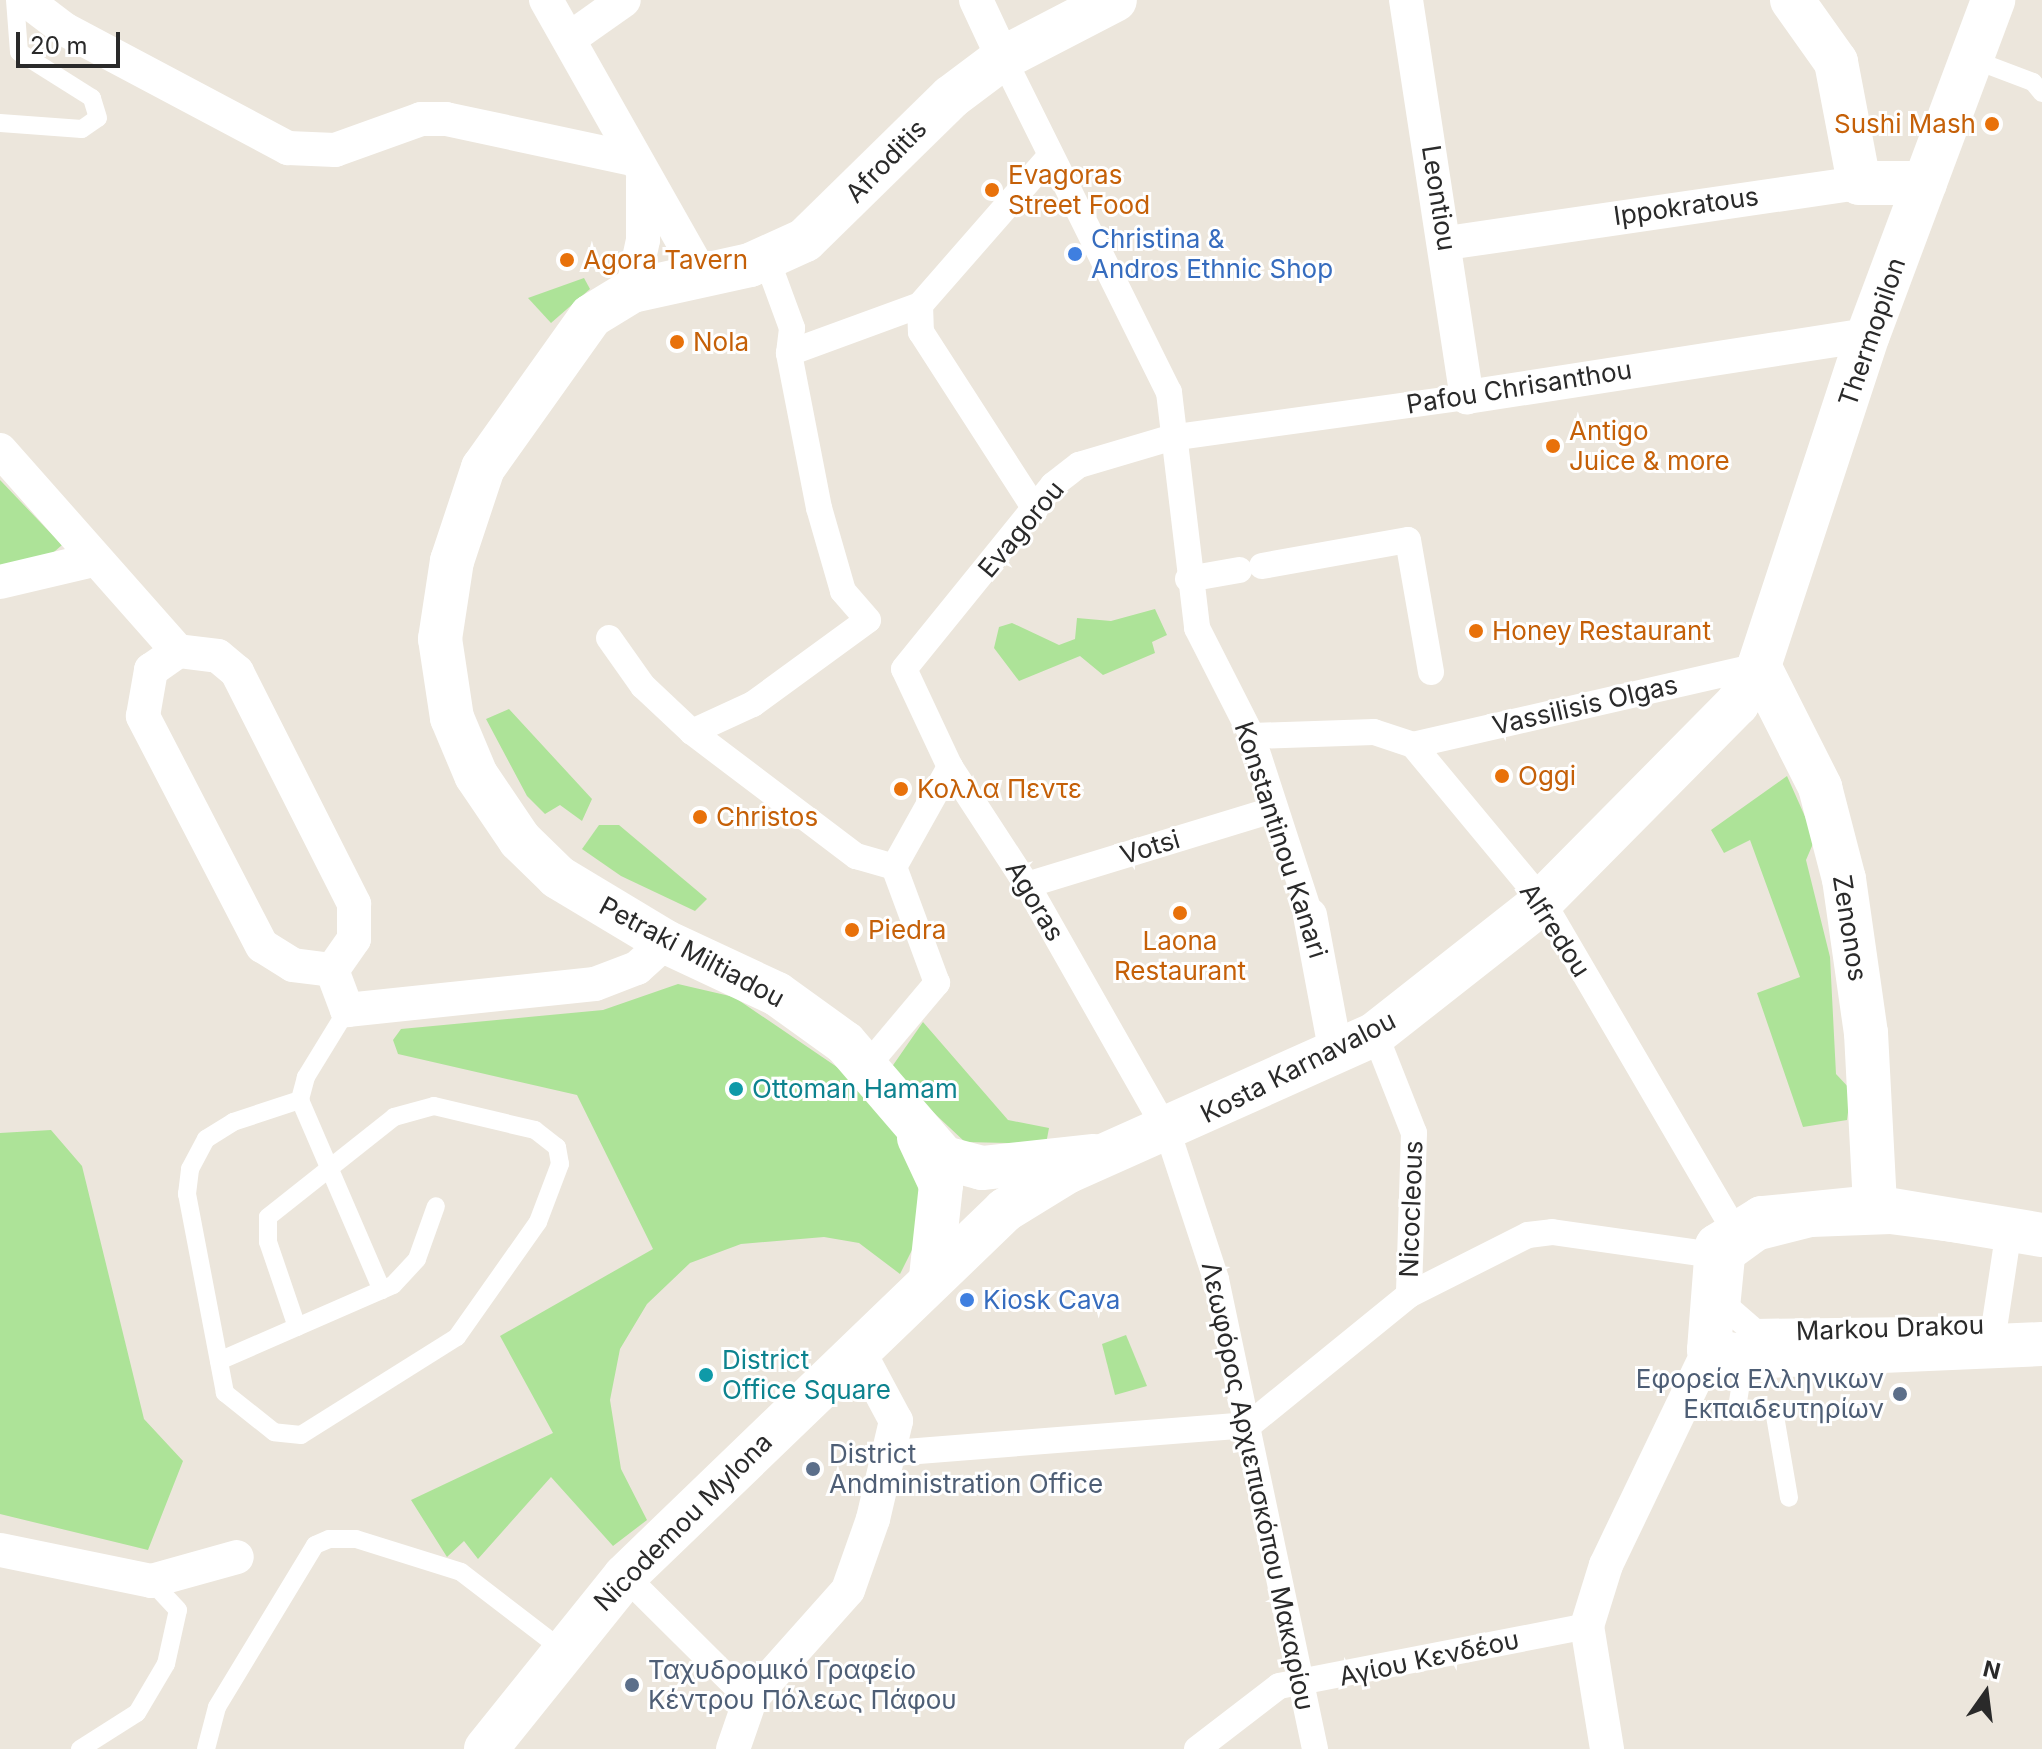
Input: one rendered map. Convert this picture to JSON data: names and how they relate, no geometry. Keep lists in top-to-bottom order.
{
  "streets": {
    "street": [
      "Afroditis",
      "Leontiou",
      "Ippokratous",
      "Thermopilon",
      "Pafou Chrisanthou",
      "Evagorou",
      "Vassilisis Olgas",
      "Konstantinou Kanari",
      "Votsi",
      "Agoras",
      "Zenonos",
      "Alfredou",
      "Petraki Miltiadou",
      "Kosta Karnavalou",
      "Nicocleous",
      "Markou Drakou",
      "Λεωφόρος Αρχιεπισκόπου Μακαρίου",
      "Nicodemou Mylona",
      "Αγίου Κενδέου"
    ]
  },
  "crossings": [
    ["Afroditis", "Konstantinou Kanari"],
    ["Afroditis", "Petraki Miltiadou"],
    ["Leontiou", "Ippokratous"],
    ["Leontiou", "Pafou Chrisanthou"],
    ["Ippokratous", "Thermopilon"],
    ["Thermopilon", "Pafou Chrisanthou"],
    ["Thermopilon", "Vassilisis Olgas"],
    ["Thermopilon", "Zenonos"],
    ["Thermopilon", "Kosta Karnavalou"],
    ["Pafou Chrisanthou", "Evagorou"],
    ["Pafou Chrisanthou", "Konstantinou Kanari"],
    ["Evagorou", "Konstantinou Kanari"],
    ["Evagorou", "Agoras"],
    ["Vassilisis Olgas", "Zenonos"],
    ["Vassilisis Olgas", "Alfredou"],
    ["Vassilisis Olgas", "Kosta Karnavalou"],
    ["Konstantinou Kanari", "Votsi"],
    ["Konstantinou Kanari", "Kosta Karnavalou"],
    ["Votsi", "Agoras"],
    ["Agoras", "Kosta Karnavalou"],
    ["Agoras", "Λεωφόρος Αρχιεπισκόπου Μακαρίου"],
    ["Zenonos", "Kosta Karnavalou"],
    ["Alfredou", "Kosta Karnavalou"],
    ["Petraki Miltiadou", "Kosta Karnavalou"],
    ["Kosta Karnavalou", "Nicocleous"],
    ["Kosta Karnavalou", "Λεωφόρος Αρχιεπισκόπου Μακαρίου"],
    ["Kosta Karnavalou", "Nicodemou Mylona"],
    ["Λεωφόρος Αρχιεπισκόπου Μακαρίου", "Αγίου Κενδέου"]
  ],
  "places": [
    "Sushi Mash",
    "Evagoras Street Food",
    "Christina & Andros Ethnic Shop",
    "Agora Tavern",
    "Nola",
    "Antigo Juice & more",
    "Honey Restaurant",
    "Oggi",
    "Κολλα Πεντε",
    "Christos",
    "Laona Restaurant",
    "Piedra",
    "Ottoman Hamam",
    "Kiosk Cava",
    "District Office Square",
    "Εφορεία Ελληνικων Εκπαιδευτηρίων",
    "District Andministration Office",
    "Ταχυδρομικό Γραφείο Κέντρου Πόλεως Πάφου"
  ],
  "scale_bar": "20 m",
  "north": "top"
}
